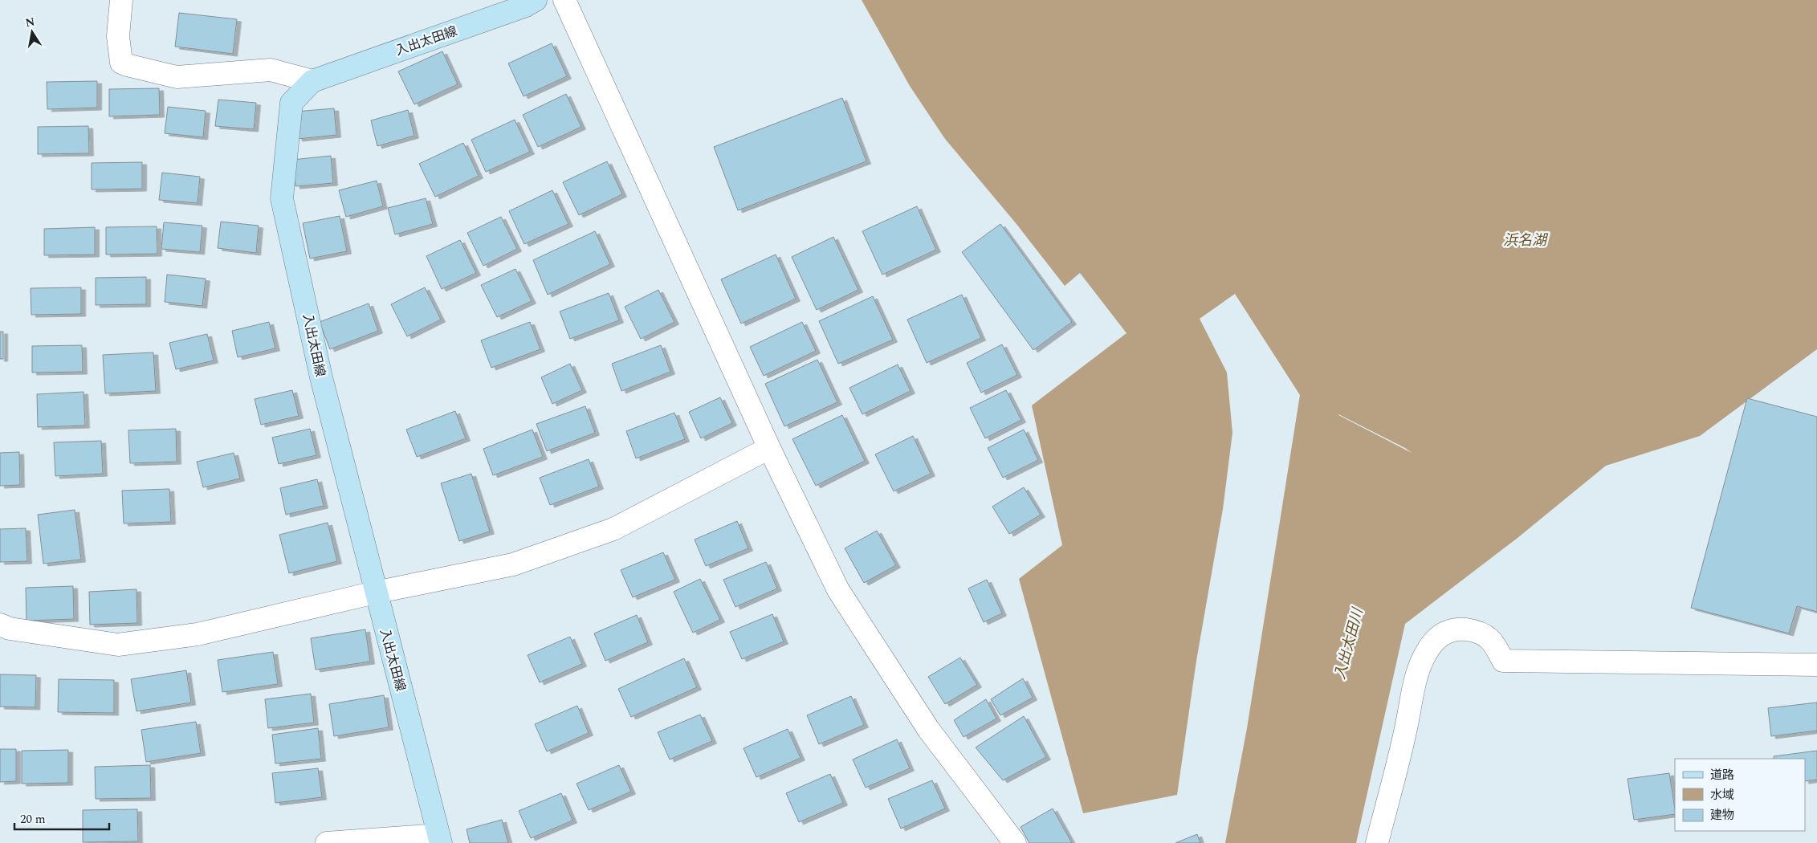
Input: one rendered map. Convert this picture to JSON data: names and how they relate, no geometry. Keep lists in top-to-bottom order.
{
  "streets": {
    "main road": ["入出太田線"]
  },
  "water": ["浜名湖", "入出太田川"],
  "legend": ["道路", "水域", "建物"],
  "scale_bar": "20 m",
  "north": "top"
}
